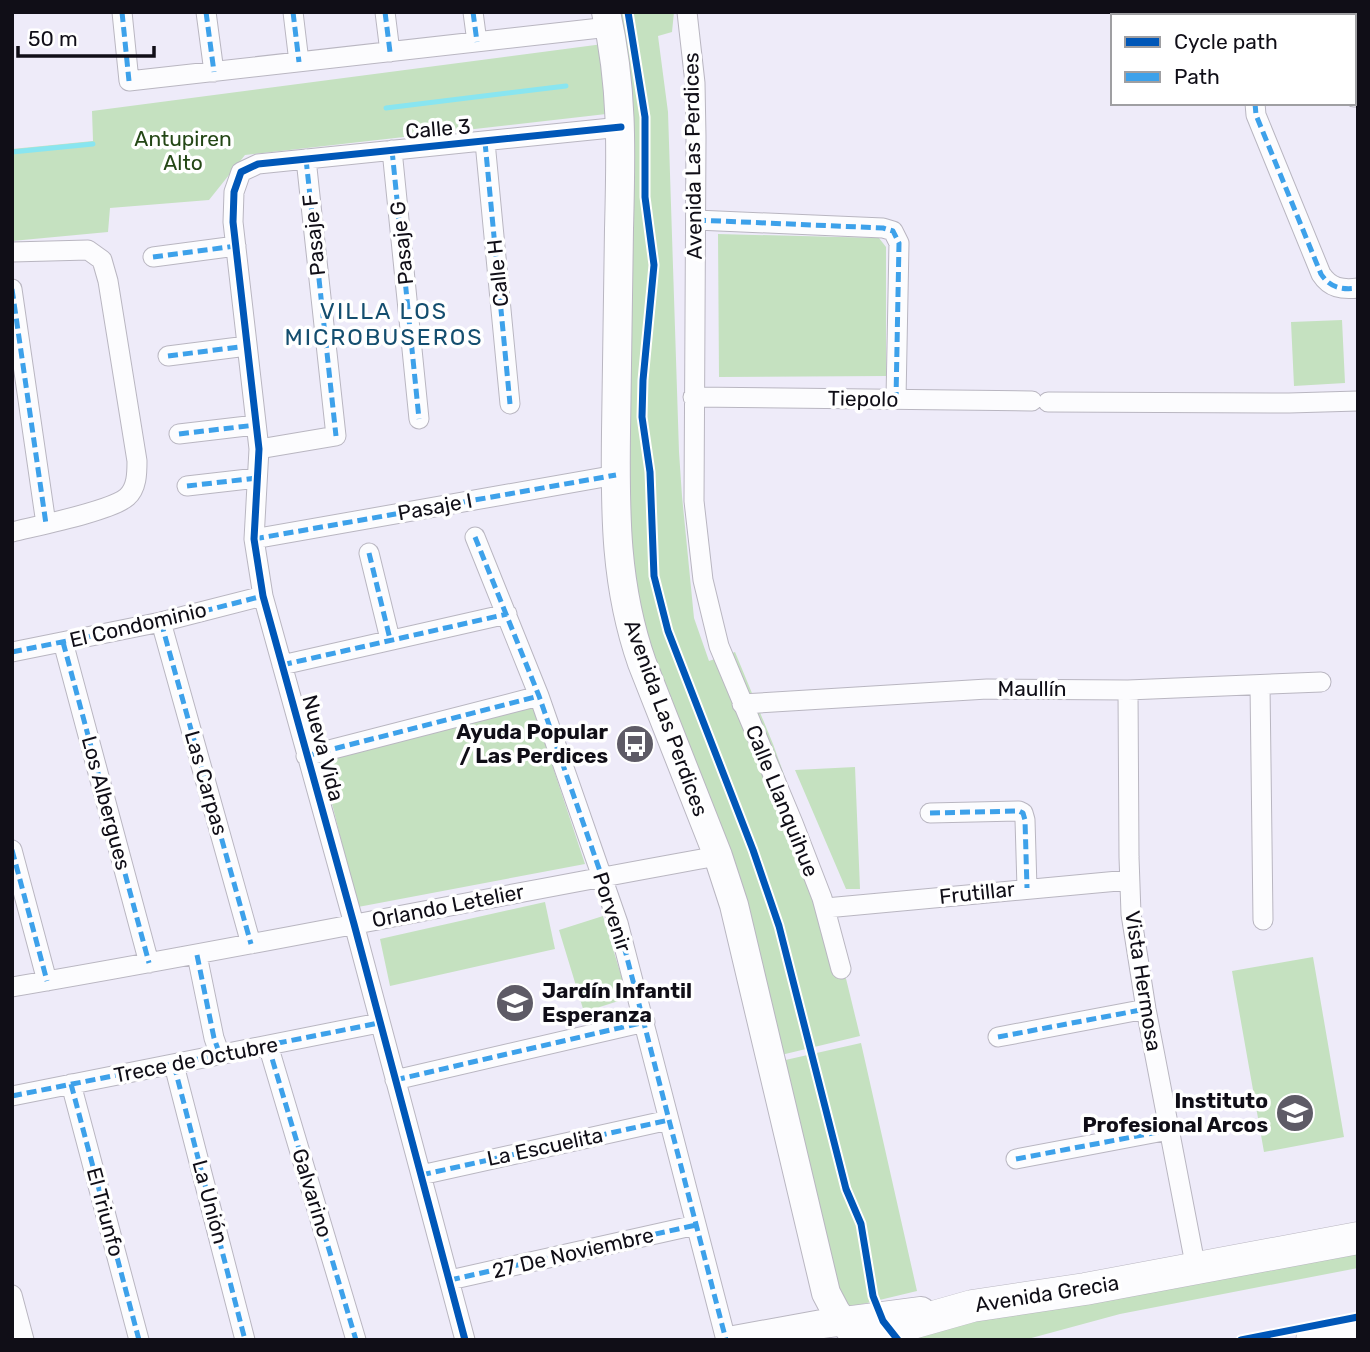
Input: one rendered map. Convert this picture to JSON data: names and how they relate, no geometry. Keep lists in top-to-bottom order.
{
  "streets": {
    "main road": ["Avenida Grecia"],
    "street": [
      "Calle 3",
      "Avenida Las Perdices",
      "Pasaje F",
      "Pasaje G",
      "Calle H",
      "Tiepolo",
      "Pasaje I",
      "El Condominio",
      "Maullín",
      "Nueva Vida",
      "Las Carpas",
      "Calle Llanquihue",
      "Los Albergues",
      "Frutillar",
      "Orlando Letelier",
      "Porvenir",
      "Vista Hermosa",
      "Trece de Octubre",
      "La Escuelita",
      "Galvarino",
      "La Unión",
      "El Triunfo",
      "27 De Noviembre"
    ]
  },
  "crossings": [
    ["Calle 3", "Avenida Las Perdices"],
    ["Calle 3", "Pasaje F"],
    ["Calle 3", "Pasaje G"],
    ["Calle 3", "Calle H"],
    ["Calle 3", "Nueva Vida"],
    ["Avenida Las Perdices", "Tiepolo"],
    ["Avenida Las Perdices", "Pasaje I"],
    ["Avenida Las Perdices", "Calle Llanquihue"],
    ["Avenida Las Perdices", "Orlando Letelier"],
    ["Avenida Las Perdices", "Avenida Grecia"],
    ["Pasaje F", "Nueva Vida"],
    ["Pasaje I", "Nueva Vida"],
    ["El Condominio", "Nueva Vida"],
    ["El Condominio", "Las Carpas"],
    ["El Condominio", "Los Albergues"],
    ["Maullín", "Calle Llanquihue"],
    ["Maullín", "Vista Hermosa"],
    ["Nueva Vida", "Orlando Letelier"],
    ["Nueva Vida", "Trece de Octubre"],
    ["Nueva Vida", "La Escuelita"],
    ["Nueva Vida", "27 De Noviembre"],
    ["Las Carpas", "Orlando Letelier"],
    ["Calle Llanquihue", "Frutillar"],
    ["Los Albergues", "Orlando Letelier"],
    ["Frutillar", "Vista Hermosa"],
    ["Orlando Letelier", "Porvenir"],
    ["Porvenir", "La Escuelita"],
    ["Porvenir", "27 De Noviembre"],
    ["Vista Hermosa", "Avenida Grecia"],
    ["Trece de Octubre", "Galvarino"],
    ["Trece de Octubre", "La Unión"],
    ["Trece de Octubre", "El Triunfo"]
  ],
  "districts": ["VILLA LOS MICROBUSEROS"],
  "parks": ["Antupiren Alto"],
  "places": {
    "bus stop": ["Ayuda Popular / Las Perdices"],
    "school or university": ["Jardín Infantil Esperanza", "Instituto Profesional Arcos"]
  },
  "legend": ["Cycle path", "Path"],
  "scale_bar": "50 m"
}
